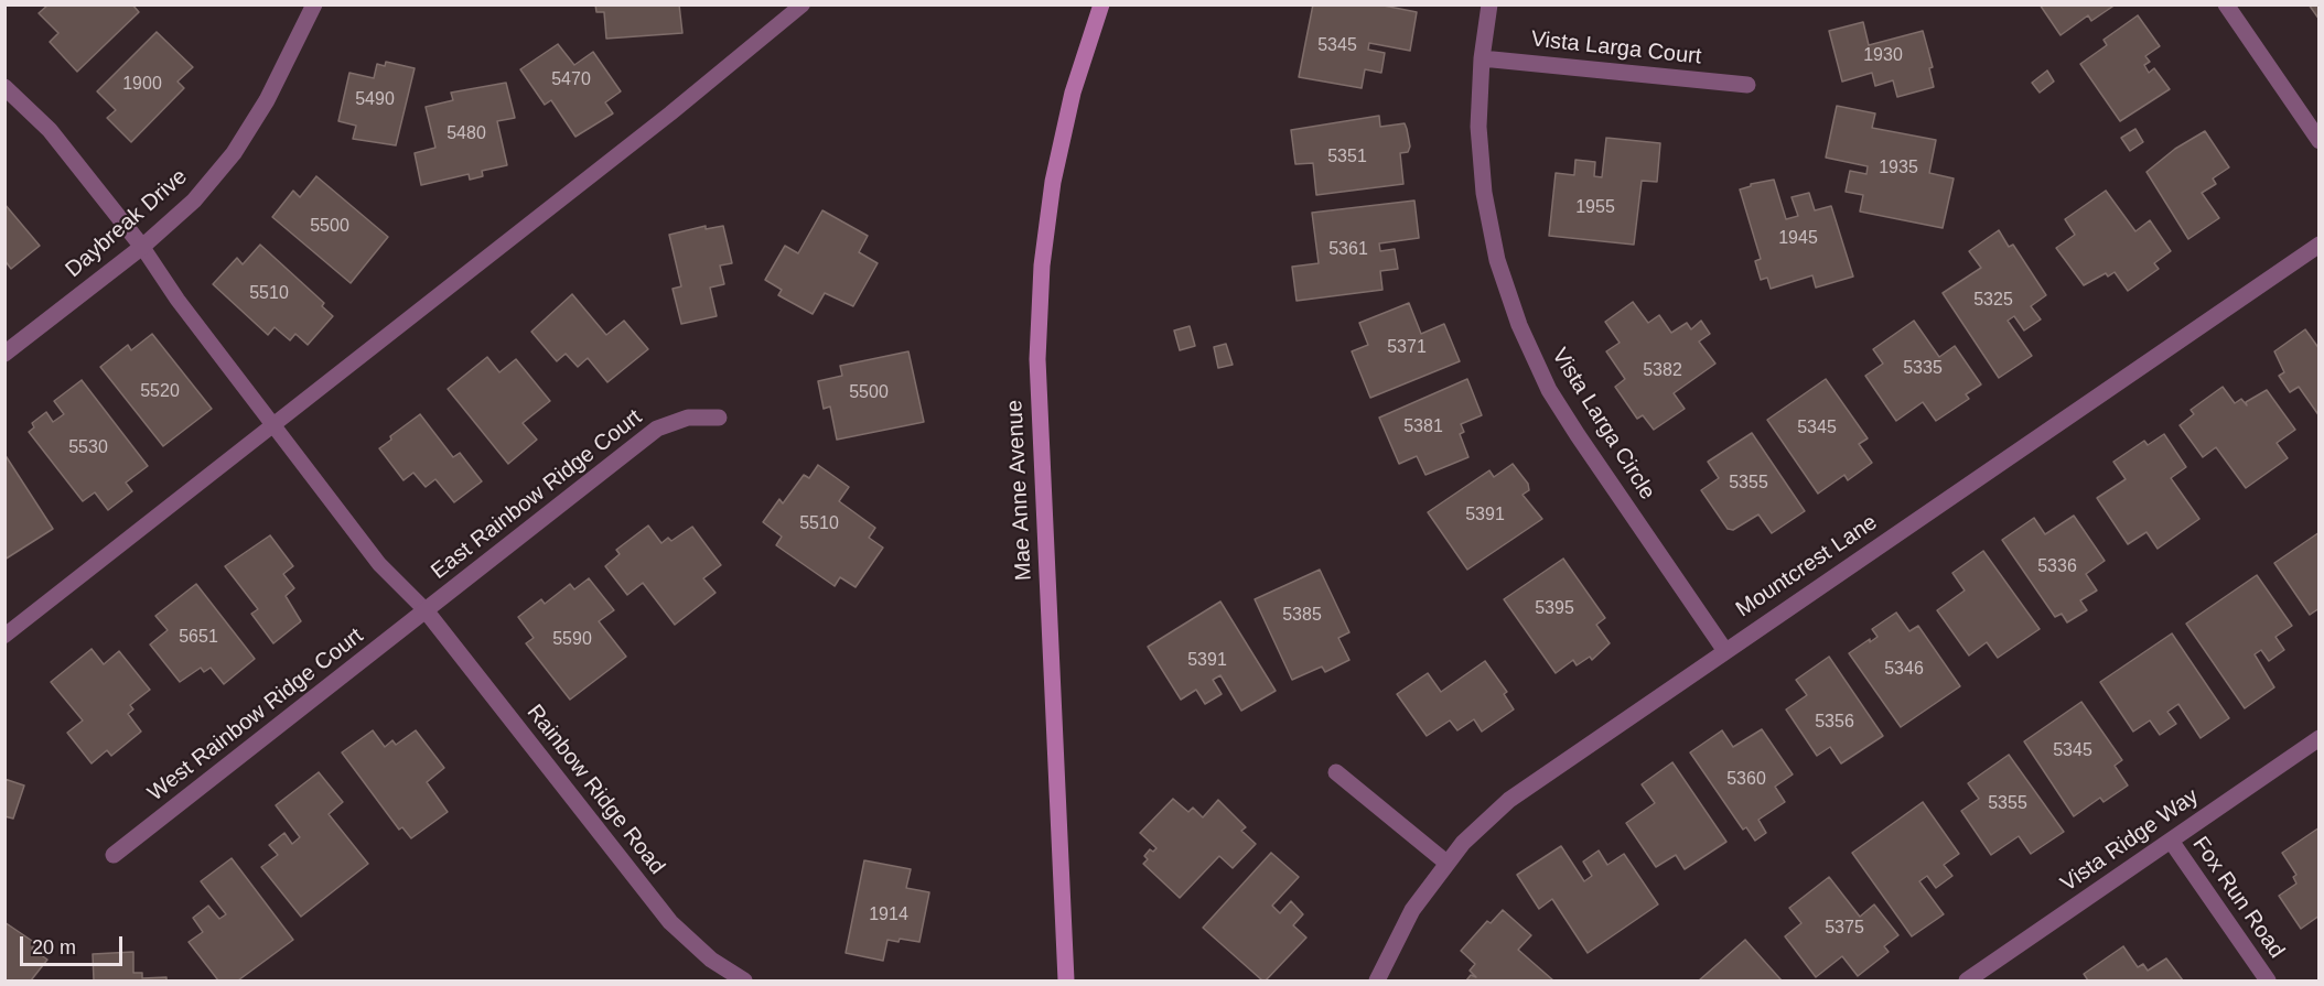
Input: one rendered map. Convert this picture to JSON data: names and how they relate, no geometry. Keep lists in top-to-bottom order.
{
  "streets": {
    "main road": ["Mae Anne Avenue"],
    "street": [
      "Vista Larga Court",
      "Daybreak Drive",
      "Vista Larga Circle",
      "East Rainbow Ridge Court",
      "Mountcrest Lane",
      "West Rainbow Ridge Court",
      "Rainbow Ridge Road",
      "Vista Ridge Way",
      "Fox Run Road"
    ]
  },
  "crossings": [
    ["Vista Larga Court", "Vista Larga Circle"],
    ["Vista Larga Circle", "Mountcrest Lane"],
    ["East Rainbow Ridge Court", "West Rainbow Ridge Court"],
    ["East Rainbow Ridge Court", "Rainbow Ridge Road"],
    ["West Rainbow Ridge Court", "Rainbow Ridge Road"],
    ["Vista Ridge Way", "Fox Run Road"]
  ],
  "house_numbers": [
    "5345",
    "1930",
    "5470",
    "1900",
    "5490",
    "5480",
    "5351",
    "1935",
    "1955",
    "5500",
    "1945",
    "5361",
    "5510",
    "5325",
    "5371",
    "5335",
    "5382",
    "5520",
    "5500",
    "5381",
    "5345",
    "5530",
    "5355",
    "5391",
    "5510",
    "5336",
    "5395",
    "5385",
    "5651",
    "5590",
    "5391",
    "5346",
    "5356",
    "5345",
    "5360",
    "5355",
    "1914",
    "5375"
  ],
  "scale_bar": "20 m"
}
